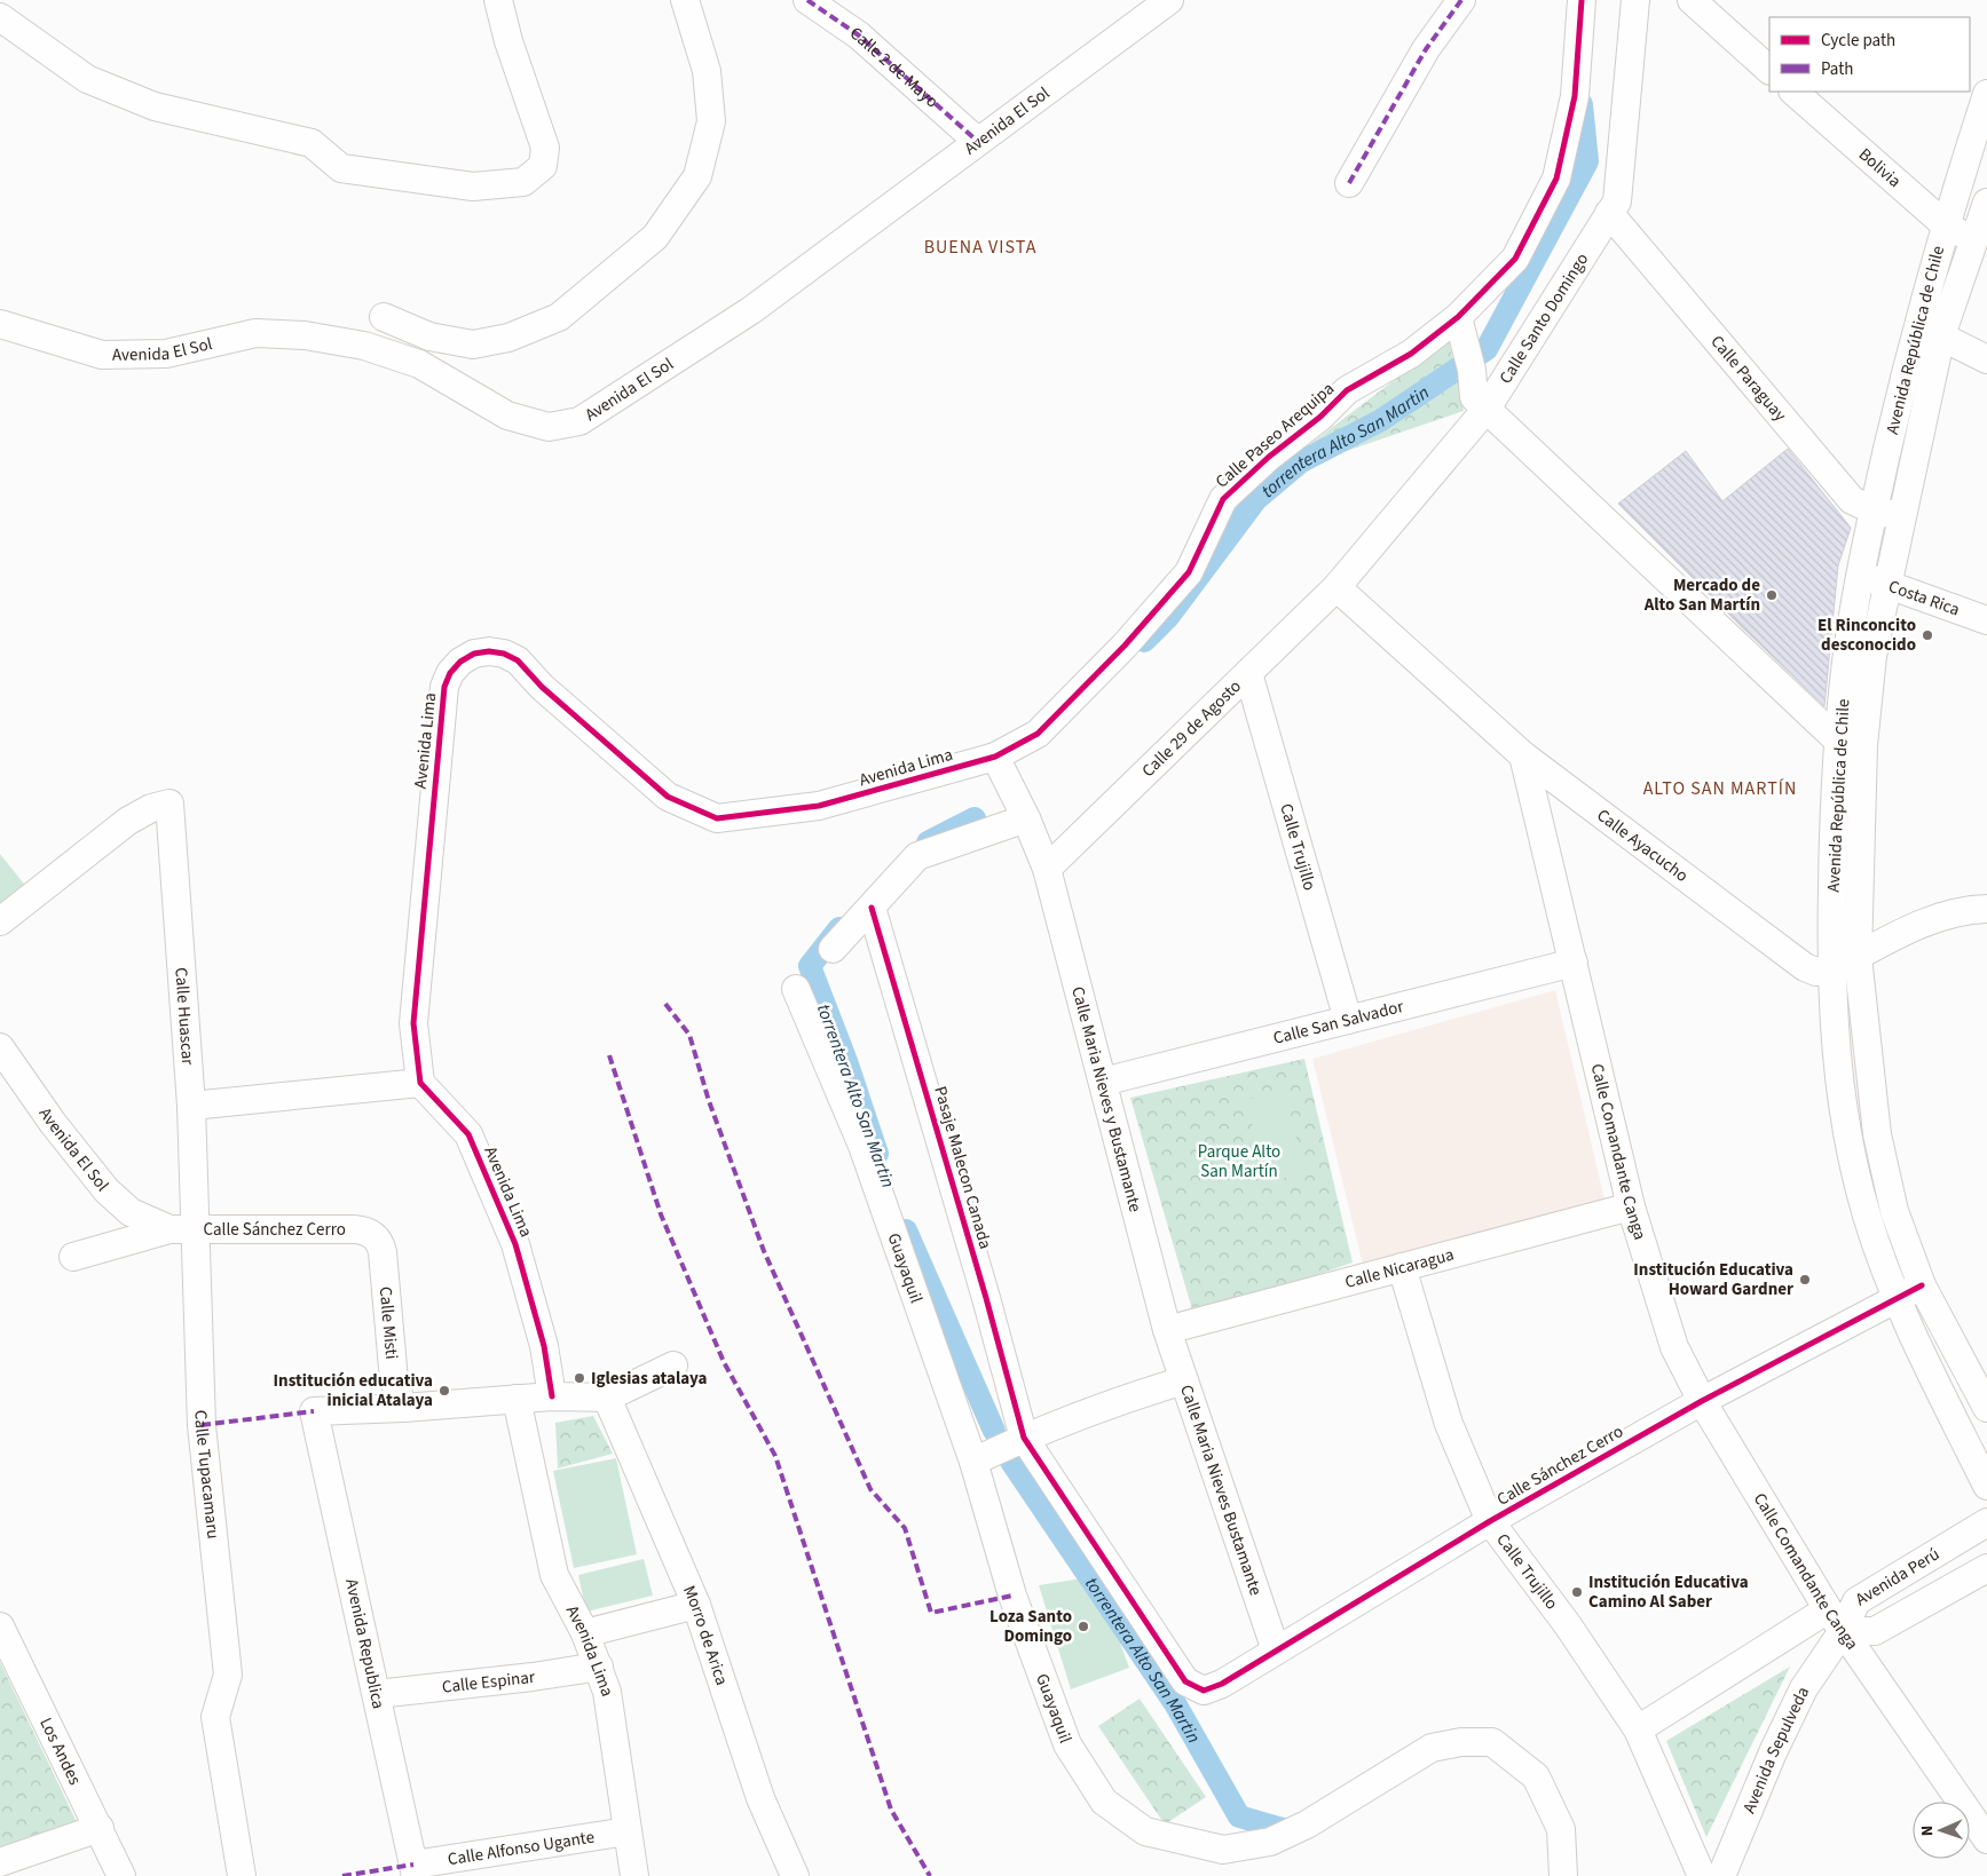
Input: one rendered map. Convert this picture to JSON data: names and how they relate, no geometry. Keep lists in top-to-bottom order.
{
  "streets": {
    "street": [
      "Calle 2 de Mayo",
      "Avenida El Sol",
      "Bolivia",
      "Calle Santo Domingo",
      "Avenida República de Chile",
      "Calle Paraguay",
      "Calle Paseo Arequipa",
      "Costa Rica",
      "Calle 29 de Agosto",
      "Avenida Lima",
      "Calle Ayacucho",
      "Calle Trujillo",
      "Calle Huascar",
      "Calle San Salvador",
      "Calle Maria Nieves y Bustamante",
      "Calle Comandante Canga",
      "Pasaje Malecon Canada",
      "Calle Sánchez Cerro",
      "Guayaquil",
      "Calle Nicaragua",
      "Calle Misti",
      "Calle Tupacamaru",
      "Calle Maria Nieves Bustamante",
      "Avenida Perú",
      "Morro de Arica",
      "Avenida Republica",
      "Calle Espinar",
      "Los Andes",
      "Avenida Sepulveda",
      "Calle Alfonso Ugante"
    ]
  },
  "crossings": [
    ["Calle 2 de Mayo", "Avenida El Sol"],
    ["Avenida El Sol", "Calle Huascar"],
    ["Avenida El Sol", "Calle Sánchez Cerro"],
    ["Avenida El Sol", "Calle Tupacamaru"],
    ["Bolivia", "Avenida República de Chile"],
    ["Calle Santo Domingo", "Calle Paraguay"],
    ["Calle Santo Domingo", "Calle 29 de Agosto"],
    ["Calle Santo Domingo", "Calle Ayacucho"],
    ["Avenida República de Chile", "Calle Paraguay"],
    ["Avenida República de Chile", "Costa Rica"],
    ["Avenida República de Chile", "Calle Ayacucho"],
    ["Avenida República de Chile", "Calle Sánchez Cerro"],
    ["Calle Paseo Arequipa", "Avenida Lima"],
    ["Calle 29 de Agosto", "Calle Ayacucho"],
    ["Calle 29 de Agosto", "Calle Trujillo"],
    ["Calle 29 de Agosto", "Calle Maria Nieves y Bustamante"],
    ["Avenida Lima", "Calle Espinar"],
    ["Avenida Lima", "Calle Alfonso Ugante"],
    ["Calle Ayacucho", "Calle Comandante Canga"],
    ["Calle Trujillo", "Calle San Salvador"],
    ["Calle Trujillo", "Calle Sánchez Cerro"],
    ["Calle Trujillo", "Calle Nicaragua"],
    ["Calle Huascar", "Calle Sánchez Cerro"],
    ["Calle Huascar", "Calle Tupacamaru"],
    ["Calle San Salvador", "Calle Maria Nieves y Bustamante"],
    ["Calle San Salvador", "Calle Comandante Canga"],
    ["Calle Maria Nieves y Bustamante", "Calle Nicaragua"],
    ["Calle Maria Nieves y Bustamante", "Calle Maria Nieves Bustamante"],
    ["Calle Comandante Canga", "Calle Sánchez Cerro"],
    ["Calle Comandante Canga", "Calle Nicaragua"],
    ["Calle Comandante Canga", "Avenida Perú"],
    ["Calle Comandante Canga", "Avenida Sepulveda"],
    ["Pasaje Malecon Canada", "Calle Sánchez Cerro"],
    ["Calle Sánchez Cerro", "Calle Misti"],
    ["Calle Sánchez Cerro", "Calle Tupacamaru"],
    ["Calle Sánchez Cerro", "Calle Maria Nieves Bustamante"],
    ["Calle Nicaragua", "Calle Maria Nieves Bustamante"],
    ["Calle Misti", "Avenida Republica"],
    ["Avenida Perú", "Avenida Sepulveda"],
    ["Avenida Republica", "Calle Espinar"],
    ["Avenida Republica", "Calle Alfonso Ugante"]
  ],
  "districts": ["BUENA VISTA", "ALTO SAN MARTÍN"],
  "water": ["torrentera Alto San Martin"],
  "parks": ["Parque Alto San Martín"],
  "places": [
    "Mercado de Alto San Martín",
    "El Rinconcito desconocido",
    "Institución Educativa Howard Gardner",
    "Iglesias atalaya",
    "Institución educativa inicial Atalaya",
    "Institución Educativa Camino Al Saber",
    "Loza Santo Domingo"
  ],
  "legend": ["Cycle path", "Path"],
  "north": "left"
}
